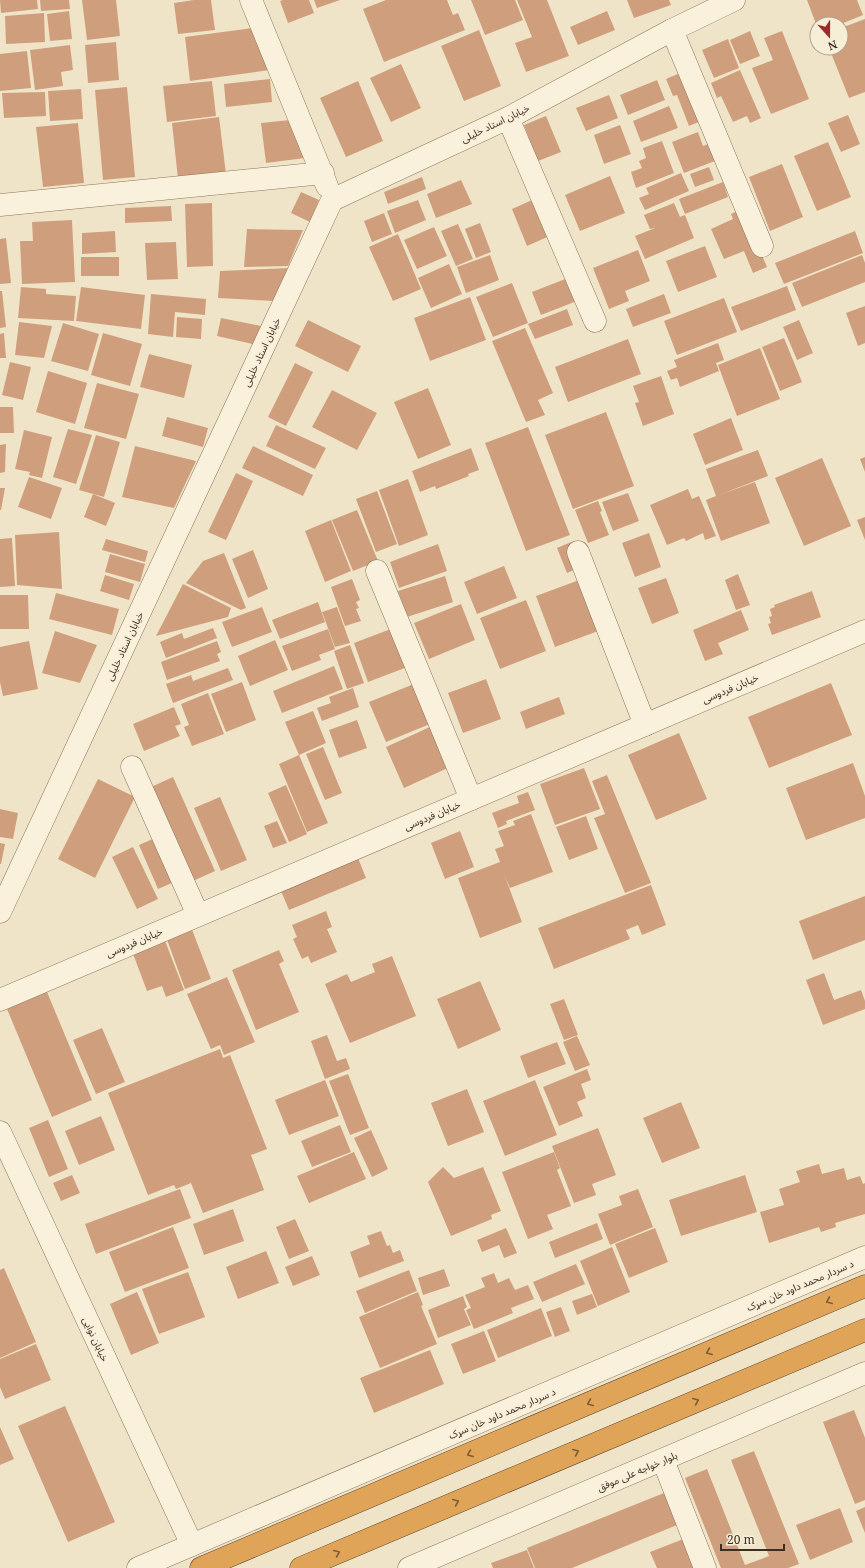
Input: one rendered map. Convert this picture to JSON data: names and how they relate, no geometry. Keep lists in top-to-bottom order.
{
  "streets": {
    "street": [
      "خیابان استاد خلیلی",
      "خیابان فردوسی",
      "د سردار محمد داود خان سړک",
      "خیابان نوایی",
      "بلوار خواجه علی موفق"
    ]
  },
  "crossings": [
    ["د سردار محمد داود خان سړک", "خیابان نوایی"]
  ],
  "scale_bar": "20 m",
  "north": "bottom"
}
